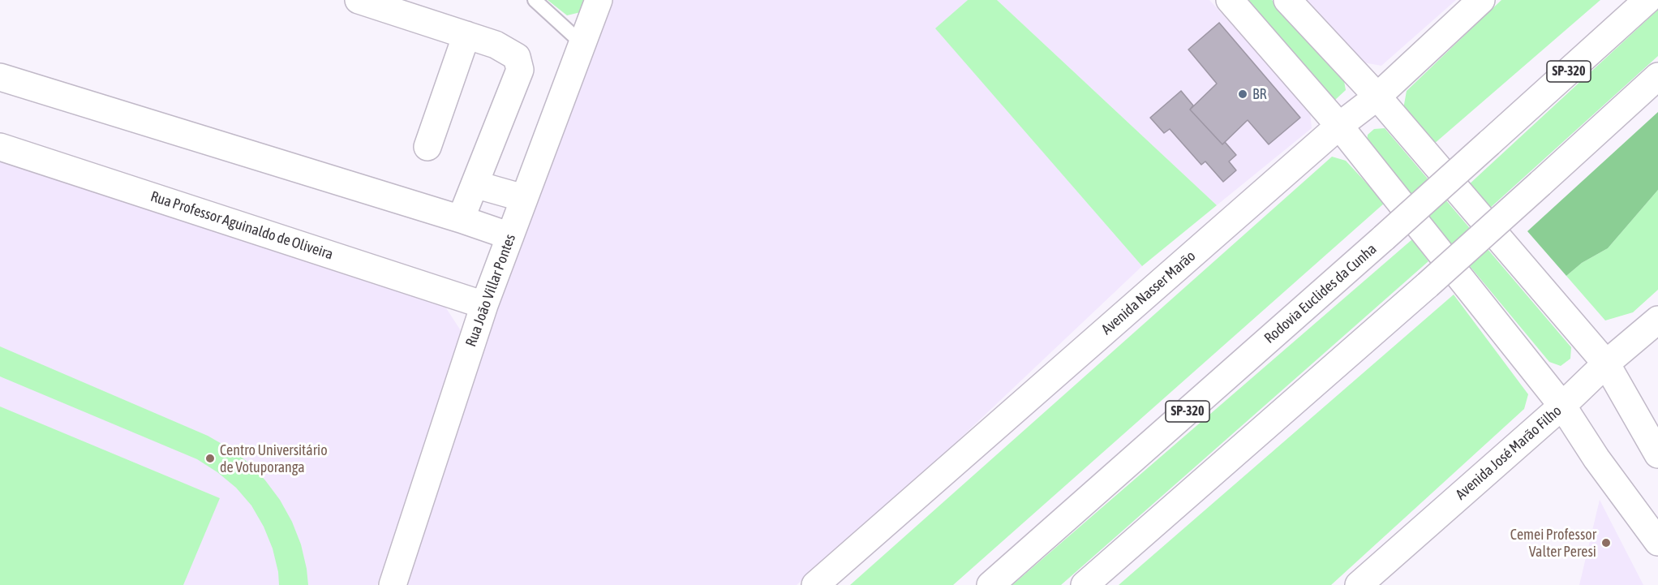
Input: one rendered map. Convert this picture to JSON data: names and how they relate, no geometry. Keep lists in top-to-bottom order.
{
  "streets": {
    "main road": [
      "SP-320",
      "Rua Professor Aguinaldo de Oliveira",
      "Rua João Villar Pontes",
      "Avenida Nasser Marão",
      "Rodovia Euclides da Cunha",
      "Avenida José Marão Filho"
    ]
  },
  "crossings": [
    ["Rua Professor Aguinaldo de Oliveira", "Rua João Villar Pontes"]
  ],
  "places": ["BR", "Centro Universitário de Votuporanga", "Cemei Professor Valter Peresi"]
}
